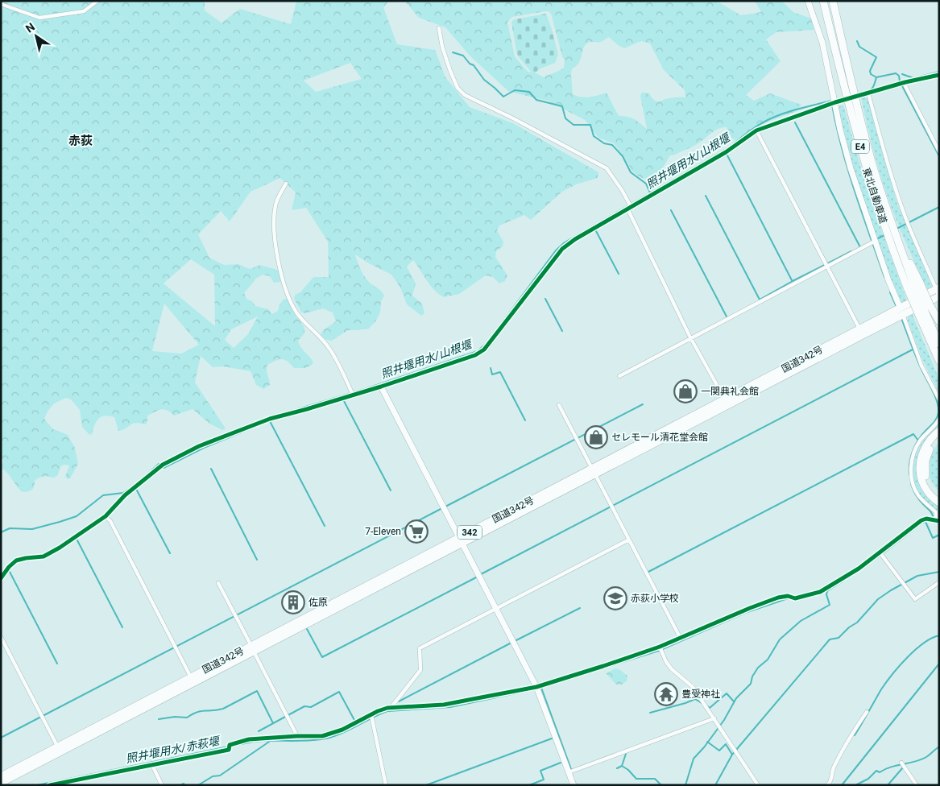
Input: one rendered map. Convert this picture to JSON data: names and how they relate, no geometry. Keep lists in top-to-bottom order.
{
  "streets": {
    "highway": [
      "E4",
      "東北自動車道",
      "国道342号",
      "342"
    ]
  },
  "crossings": [
    ["E4", "東北自動車道"]
  ],
  "districts": ["赤荻"],
  "water": ["照井堰用水/山根堰", "照井堰用水/赤萩堰"],
  "places": {
    "shop": ["一関典礼会館", "セレモール清花堂会館"],
    "supermarket": ["7-Eleven"],
    "school or university": ["赤荻小学校"],
    "building": ["佐原"],
    "temple": ["豊受神社"]
  },
  "north": "top left"
}
